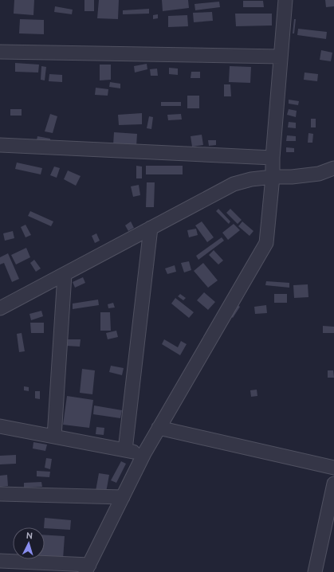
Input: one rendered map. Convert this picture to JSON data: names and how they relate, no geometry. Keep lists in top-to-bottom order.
{
  "north": "top"
}
